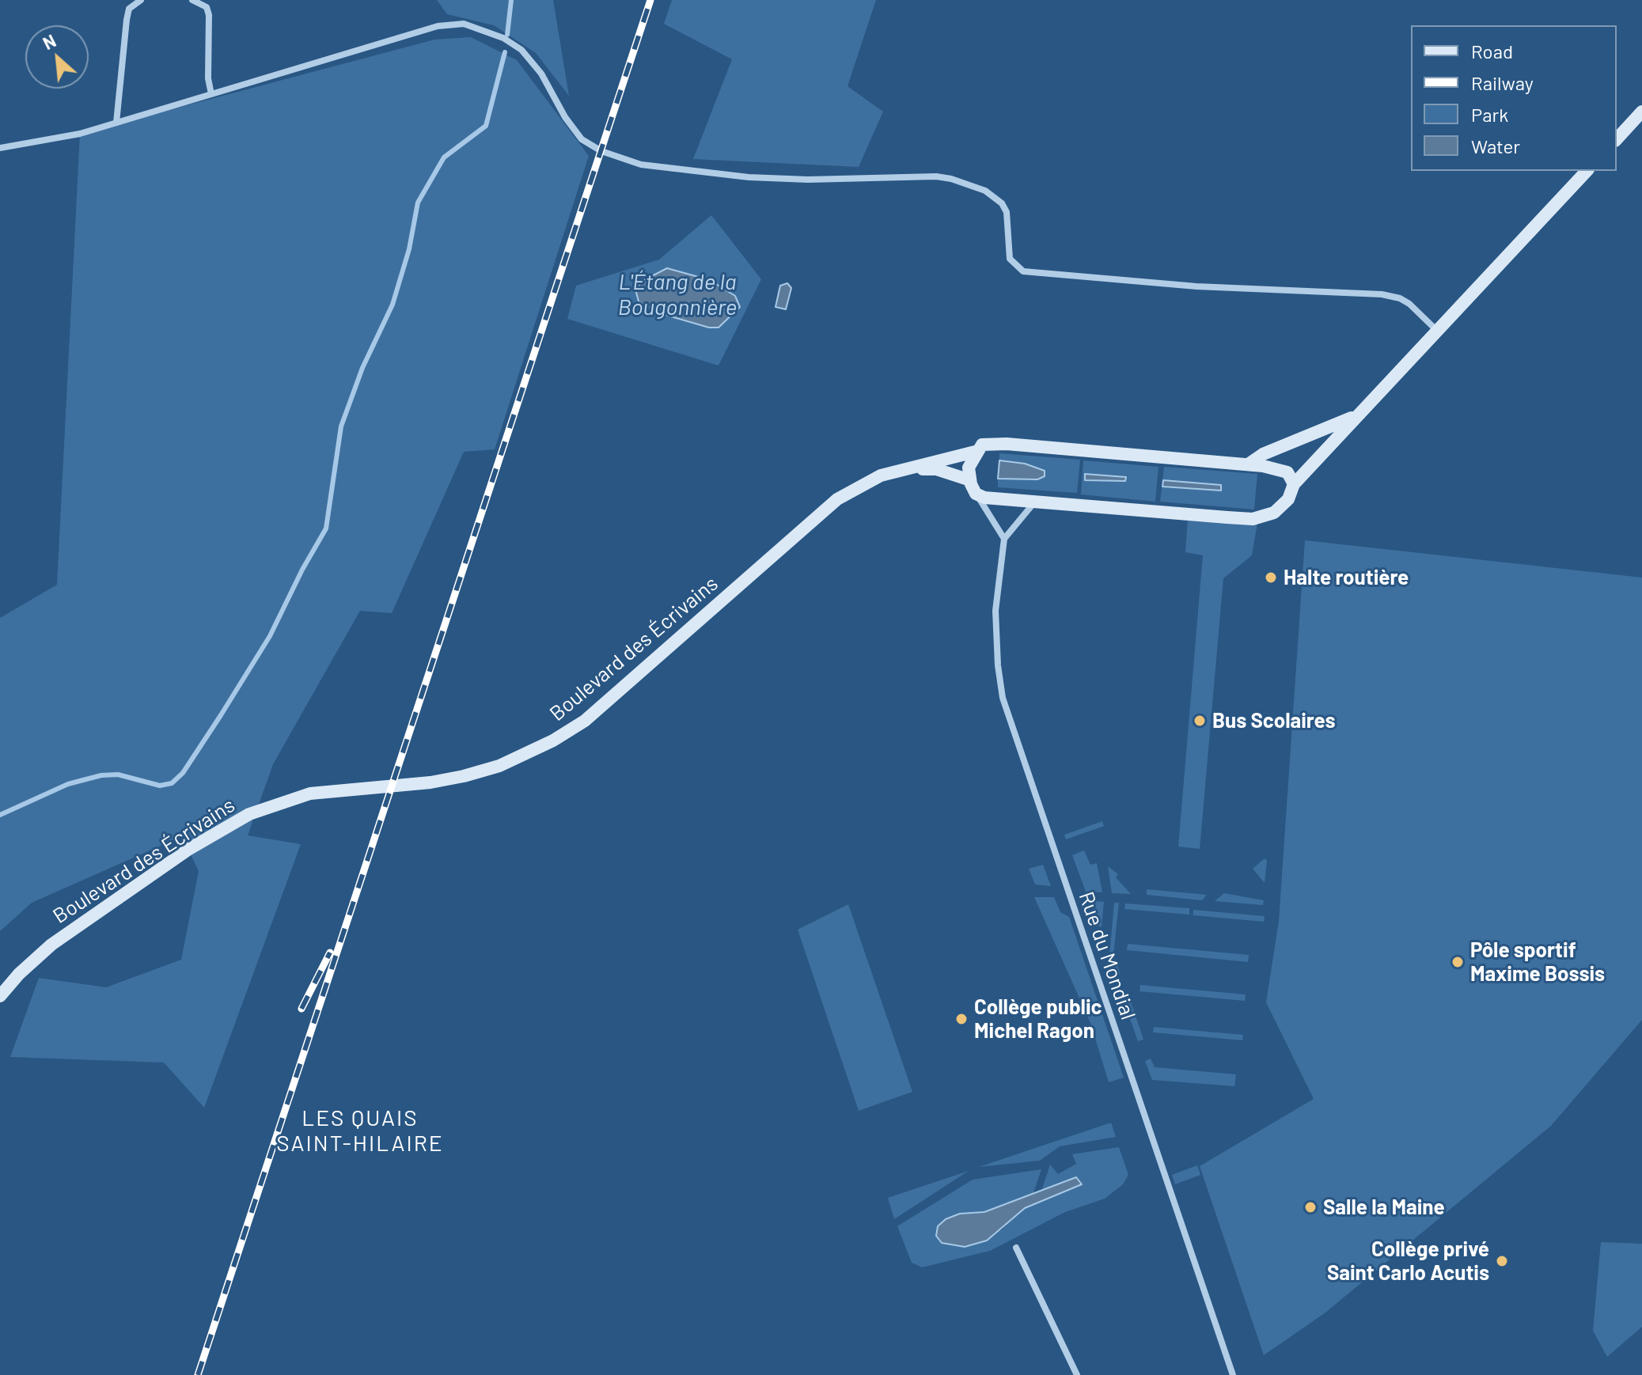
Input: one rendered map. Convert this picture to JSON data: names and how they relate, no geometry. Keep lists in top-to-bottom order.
{
  "streets": {
    "main road": ["Boulevard des Écrivains"],
    "street": ["Rue du Mondial"]
  },
  "districts": ["LES QUAIS SAINT-HILAIRE"],
  "water": ["L'Étang de la Bougonnière"],
  "places": [
    "Halte routière",
    "Bus Scolaires",
    "Pôle sportif Maxime Bossis",
    "Collège public Michel Ragon",
    "Salle la Maine",
    "Collège privé Saint Carlo Acutis"
  ],
  "legend": [
    "Road",
    "Railway",
    "Park",
    "Water"
  ],
  "north": "top left"
}
